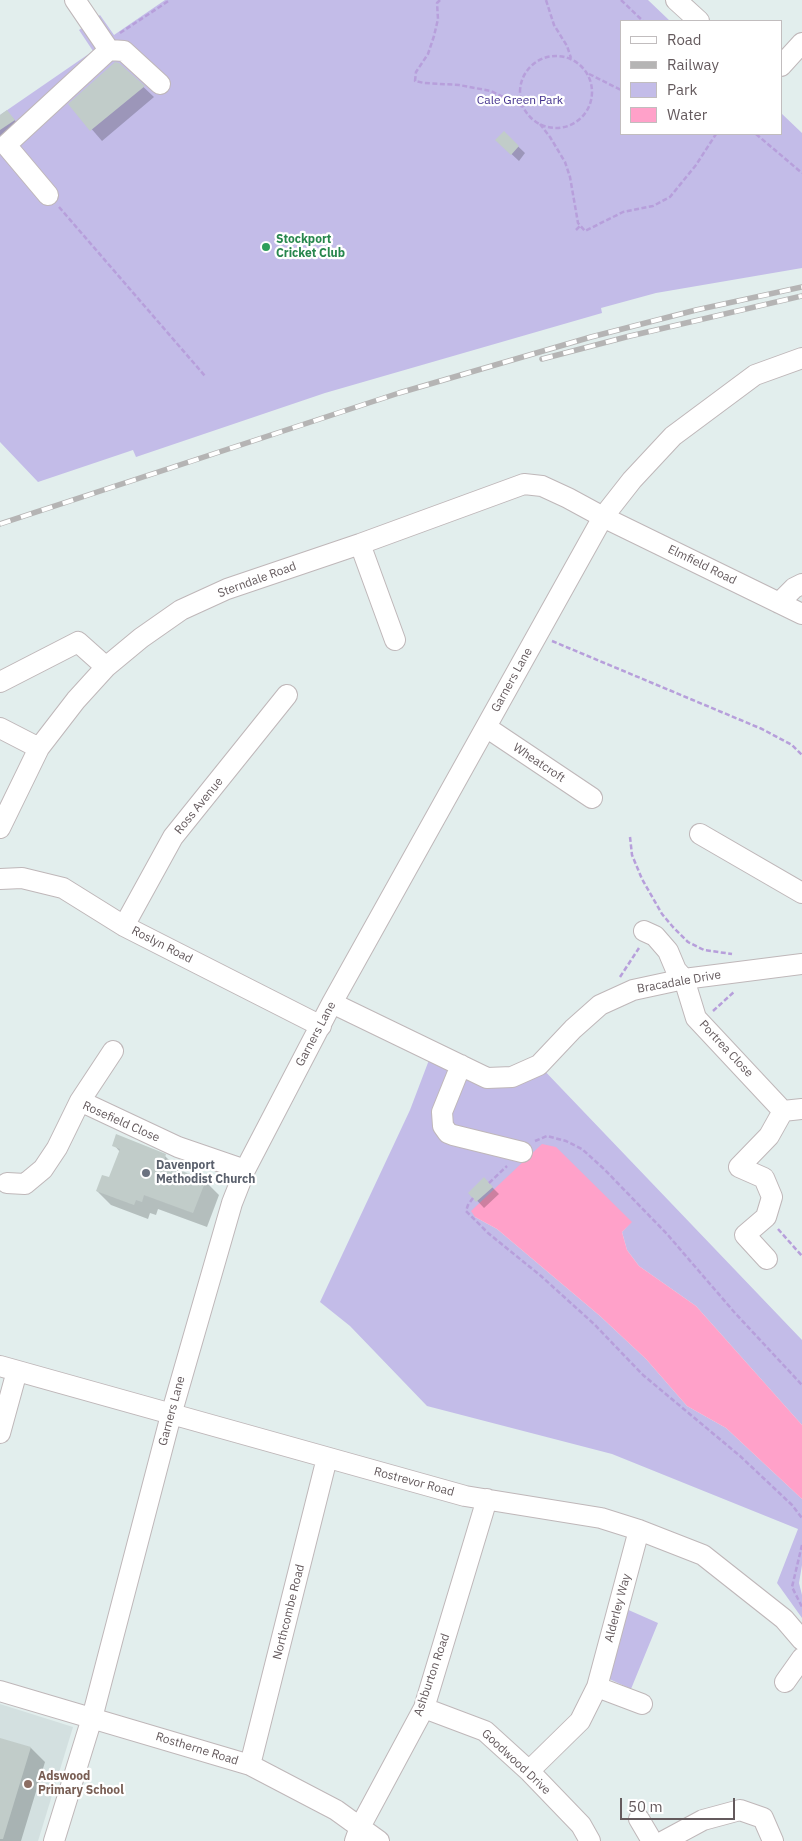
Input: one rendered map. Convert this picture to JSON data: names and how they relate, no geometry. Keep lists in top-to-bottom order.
{
  "streets": {
    "street": [
      "Elmfield Road",
      "Sterndale Road",
      "Garners Lane",
      "Wheatcroft",
      "Ross Avenue",
      "Roslyn Road",
      "Bracadale Drive",
      "Portrea Close",
      "Rosefield Close",
      "Rostrevor Road",
      "Alderley Way",
      "Northcombe Road",
      "Ashburton Road",
      "Rostherne Road",
      "Goodwood Drive"
    ]
  },
  "crossings": [
    ["Elmfield Road", "Sterndale Road"],
    ["Elmfield Road", "Garners Lane"],
    ["Sterndale Road", "Garners Lane"],
    ["Garners Lane", "Wheatcroft"],
    ["Garners Lane", "Roslyn Road"],
    ["Garners Lane", "Bracadale Drive"],
    ["Garners Lane", "Rosefield Close"],
    ["Garners Lane", "Rostrevor Road"],
    ["Garners Lane", "Rostherne Road"],
    ["Ross Avenue", "Roslyn Road"],
    ["Bracadale Drive", "Portrea Close"],
    ["Rostrevor Road", "Alderley Way"],
    ["Rostrevor Road", "Northcombe Road"],
    ["Rostrevor Road", "Ashburton Road"],
    ["Alderley Way", "Goodwood Drive"],
    ["Northcombe Road", "Rostherne Road"],
    ["Ashburton Road", "Rostherne Road"],
    ["Ashburton Road", "Goodwood Drive"]
  ],
  "parks": ["Cale Green Park"],
  "places": ["Stockport Cricket Club", "Davenport Methodist Church", "Adswood Primary School"],
  "legend": [
    "Road",
    "Railway",
    "Park",
    "Water"
  ],
  "scale_bar": "50 m"
}
